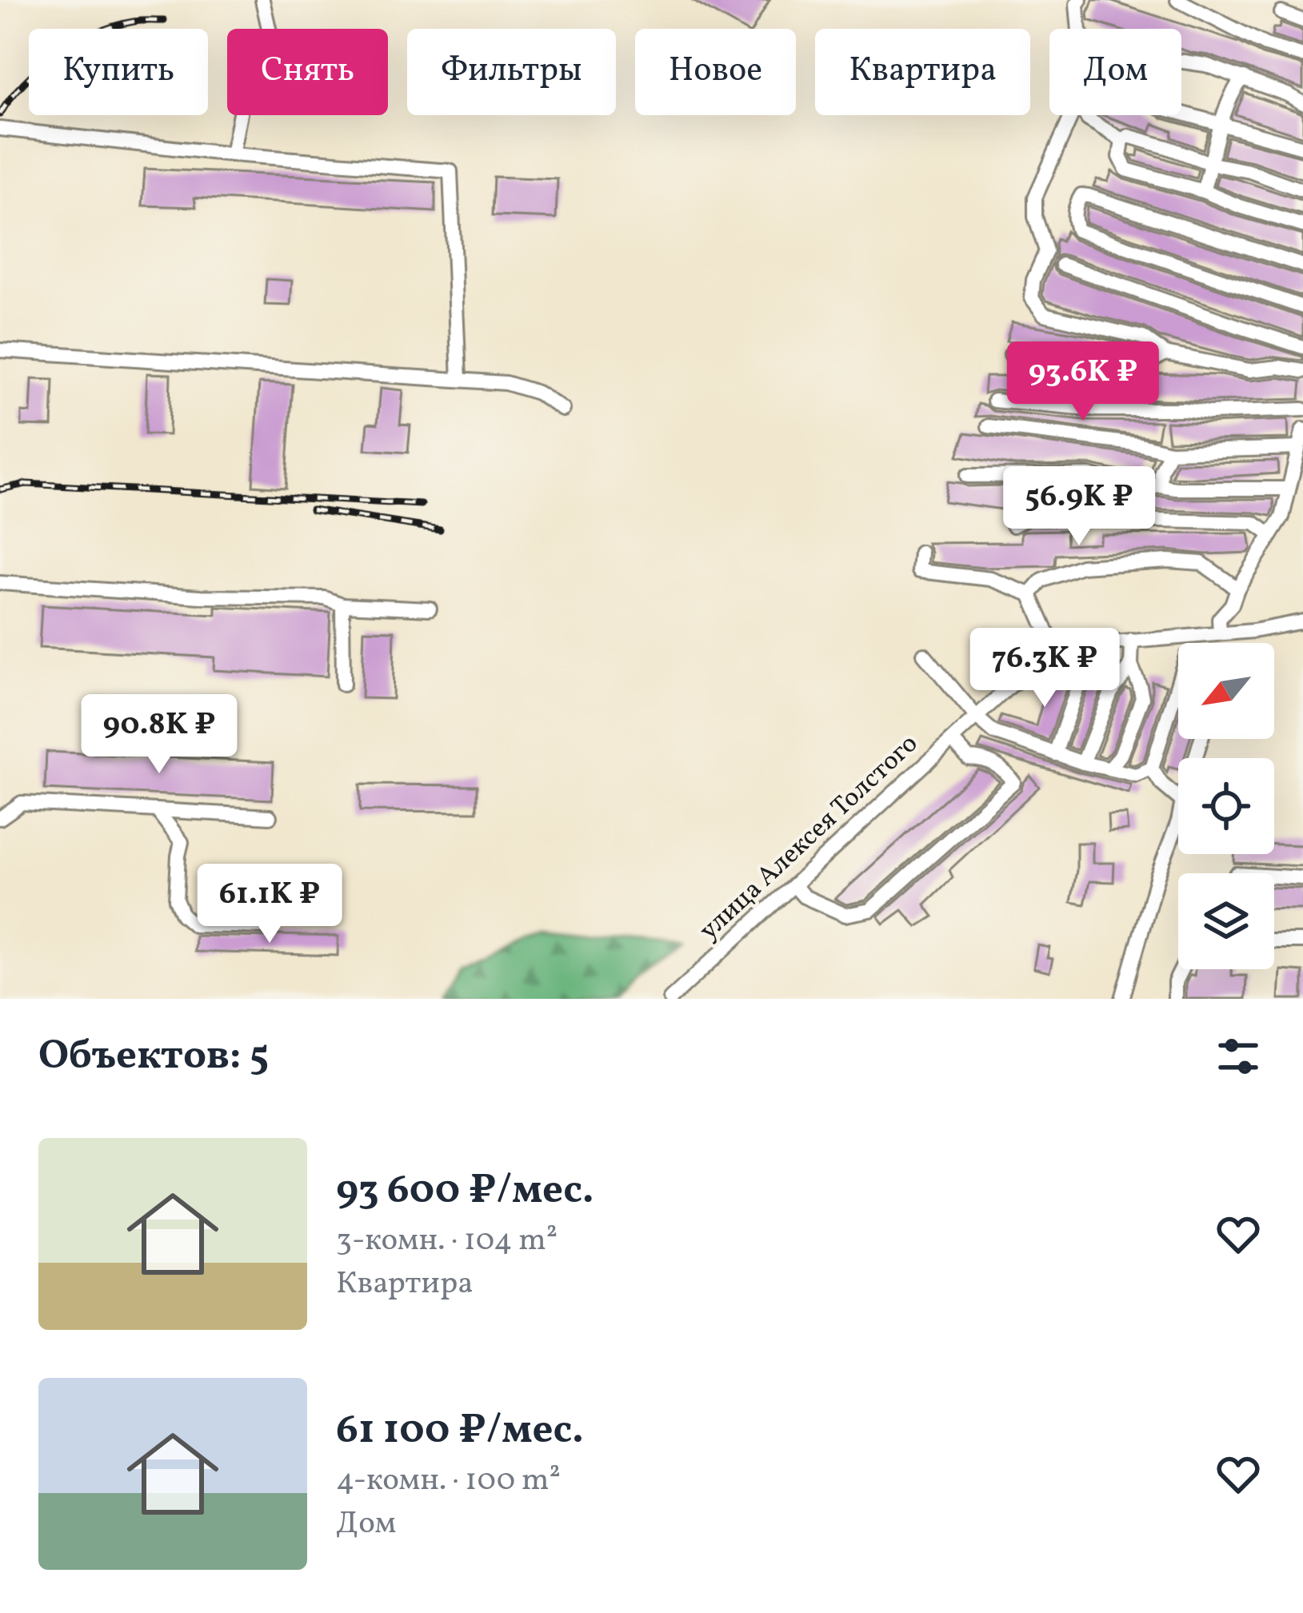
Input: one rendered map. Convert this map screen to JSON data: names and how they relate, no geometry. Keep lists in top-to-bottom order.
{
  "streets": {
    "street": ["улица Алексея Толстого"]
  },
  "north": "bottom left",
  "page": {
    "chip": [
      "Купить",
      "Снять",
      "Фильтры",
      "Новое",
      "Квартира",
      "Дом"
    ],
    "price": [
      "93.6K ₽",
      "56.9K ₽",
      "76.3K ₽",
      "90.8K ₽",
      "61.1K ₽"
    ],
    "heading": "Объектов: 5",
    "list": [
      {
        "name": "93 600 ₽/мес.",
        "note": "3-комн. · 104 m² · Квартира"
      },
      {
        "name": "61 100 ₽/мес.",
        "note": "4-комн. · 100 m² · Дом"
      }
    ]
  }
}
